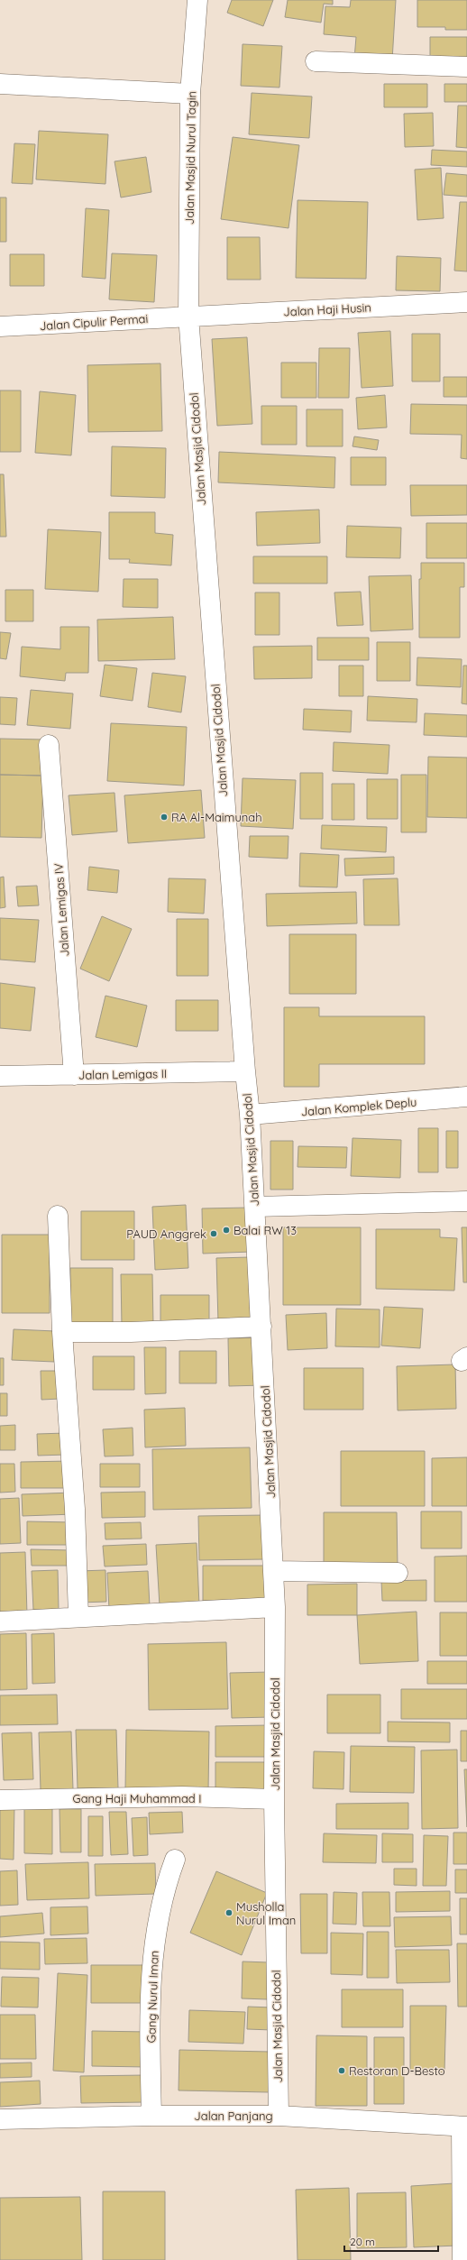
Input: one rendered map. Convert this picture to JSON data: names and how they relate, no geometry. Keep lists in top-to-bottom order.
{
  "streets": {
    "street": [
      "Jalan Masjid Nurul Tagin",
      "Jalan Haji Husin",
      "Jalan Cipulir Permai",
      "Jalan Masjid Cidodol",
      "Jalan Lemigas IV",
      "Jalan Lemigas II",
      "Jalan Komplek Deplu",
      "Gang Haji Muhammad I",
      "Gang Nurul Iman",
      "Jalan Panjang"
    ]
  },
  "crossings": [
    ["Jalan Masjid Nurul Tagin", "Jalan Haji Husin"],
    ["Jalan Masjid Nurul Tagin", "Jalan Cipulir Permai"],
    ["Jalan Masjid Nurul Tagin", "Jalan Masjid Cidodol"],
    ["Jalan Haji Husin", "Jalan Cipulir Permai"],
    ["Jalan Haji Husin", "Jalan Masjid Cidodol"],
    ["Jalan Cipulir Permai", "Jalan Masjid Cidodol"],
    ["Jalan Masjid Cidodol", "Jalan Lemigas II"],
    ["Jalan Masjid Cidodol", "Jalan Komplek Deplu"],
    ["Jalan Masjid Cidodol", "Gang Haji Muhammad I"],
    ["Jalan Masjid Cidodol", "Jalan Panjang"],
    ["Jalan Lemigas IV", "Jalan Lemigas II"],
    ["Gang Nurul Iman", "Jalan Panjang"]
  ],
  "places": [
    "RA Al-Maimunah",
    "Balai RW 13",
    "PAUD Anggrek",
    "Musholla Nurul Iman",
    "Restoran D-Besto"
  ],
  "scale_bar": "20 m"
}
